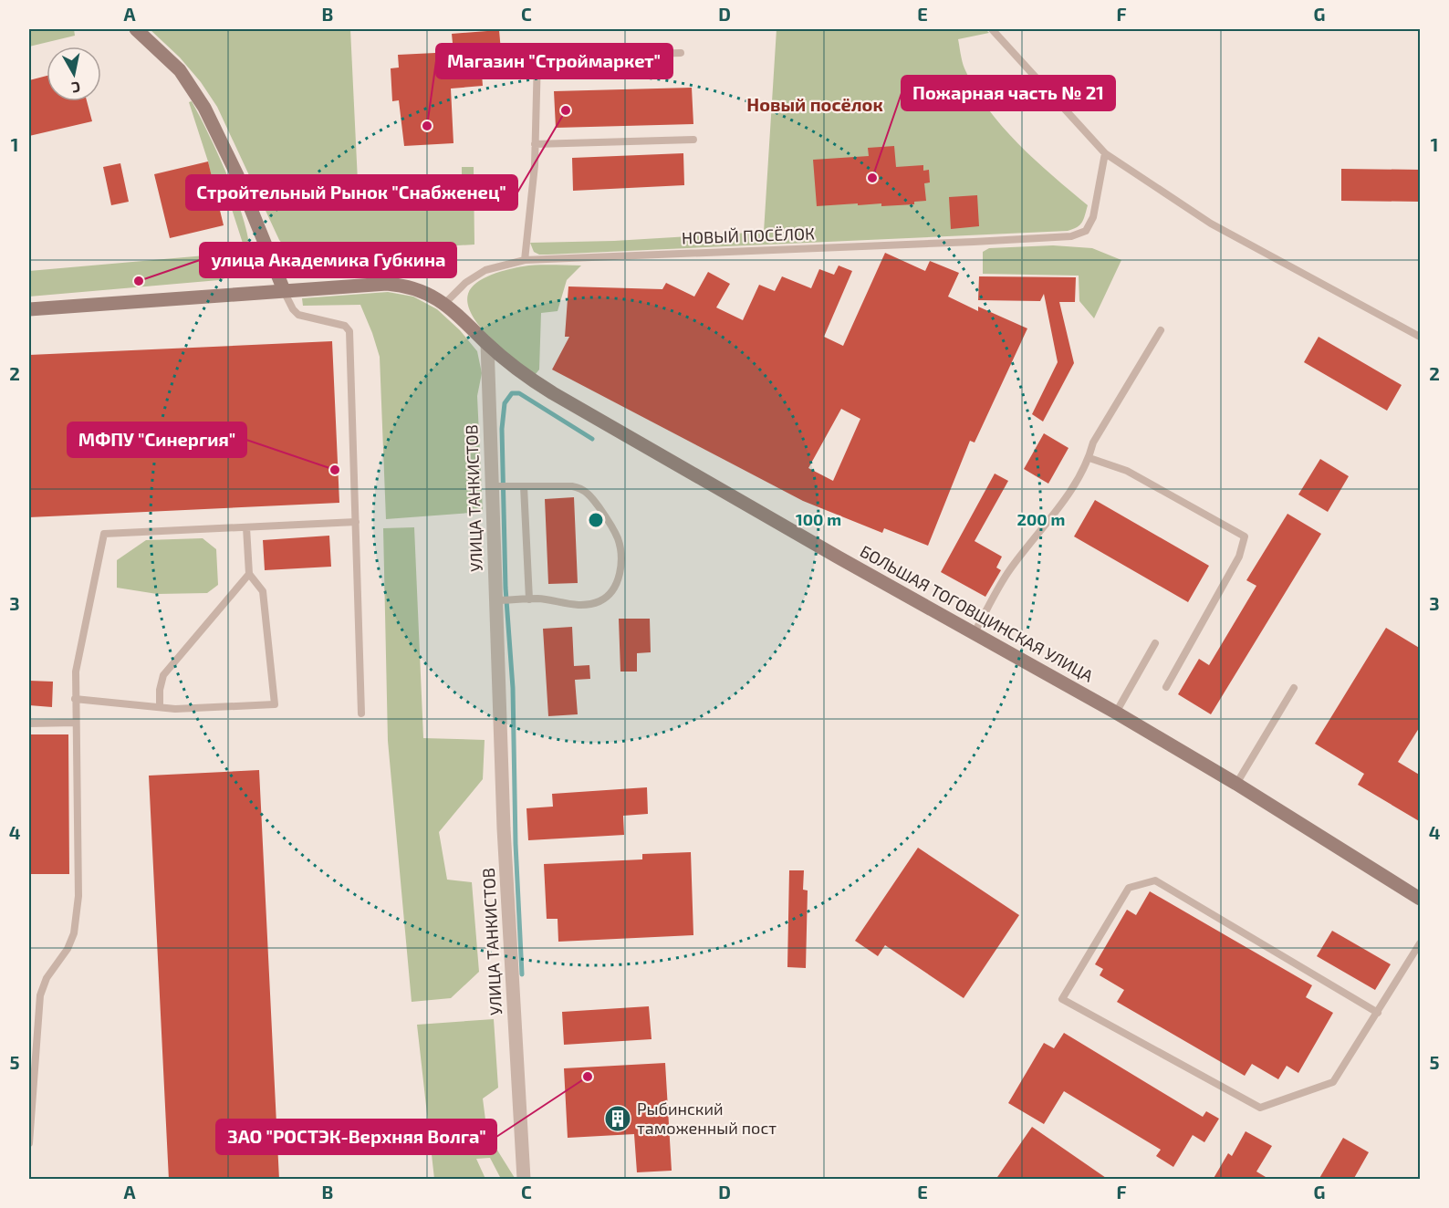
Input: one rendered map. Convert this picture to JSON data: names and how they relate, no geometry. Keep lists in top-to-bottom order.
{
  "streets": {
    "street": ["УЛИЦА ТАНКИСТОВ", "БОЛЬШАЯ ТОГОВЩИНСКАЯ УЛИЦА"],
    "lane": ["НОВЫЙ ПОСЁЛОК"]
  },
  "crossings": [
    ["УЛИЦА ТАНКИСТОВ", "БОЛЬШАЯ ТОГОВЩИНСКАЯ УЛИЦА"]
  ],
  "districts": ["Новый посёлок"],
  "places": {
    "other": [
      "Стройтельный Рынок \"Снабженец\"",
      "Магазин \"Строймаркет\"",
      "Пожарная часть № 21",
      "улица Академика Губкина",
      "МФПУ \"Синергия\"",
      "ЗАО \"РОСТЭК-Верхняя Волга\""
    ],
    "building": ["Рыбинский таможенный пост"]
  },
  "north": "bottom",
  "grid": {
    "columns": [
      "A",
      "B",
      "C",
      "D",
      "E",
      "F",
      "G"
    ],
    "rows": [
      "1",
      "2",
      "3",
      "4",
      "5"
    ]
  },
  "rings": ["100 m", "200 m"]
}
